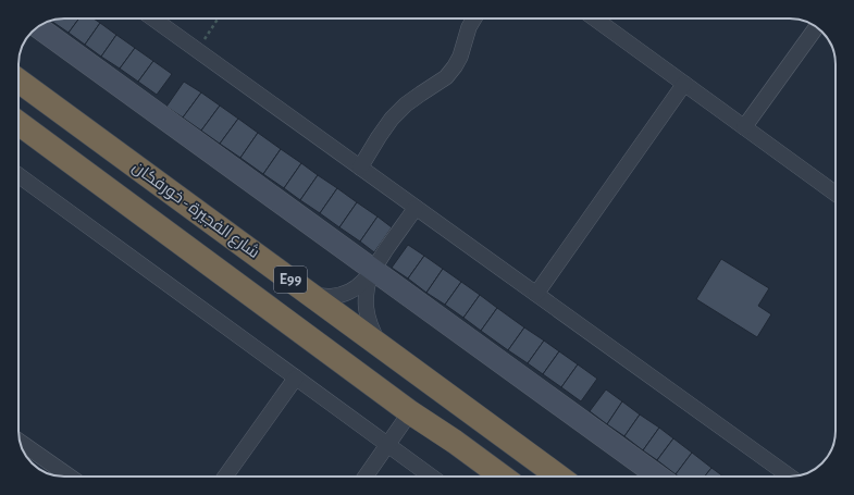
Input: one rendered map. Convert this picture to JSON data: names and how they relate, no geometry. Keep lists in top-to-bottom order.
{
  "streets": {
    "highway": ["شارع الفجيرة - خورفكان", "E99"]
  }
}
